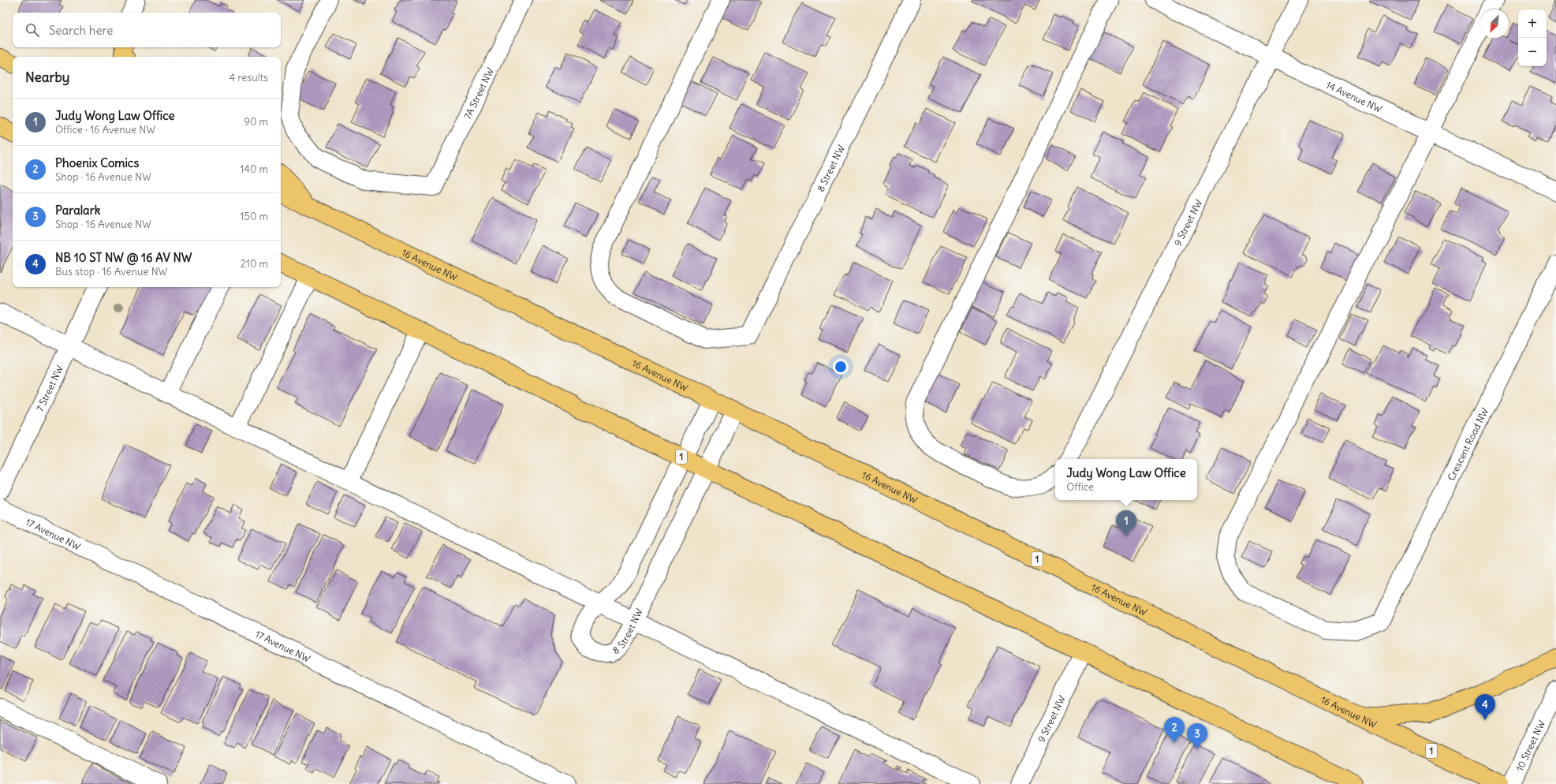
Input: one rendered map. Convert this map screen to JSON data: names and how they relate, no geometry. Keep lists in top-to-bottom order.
{
  "streets": {
    "highway": ["16 Avenue NW", "1"],
    "street": [
      "7A Street NW",
      "14 Avenue NW",
      "8 Street NW",
      "9 Street NW",
      "7 Street NW",
      "Crescent Road NW",
      "17 Avenue NW",
      "10 Street NW"
    ]
  },
  "crossings": [
    ["14 Avenue NW", "9 Street NW"],
    ["14 Avenue NW", "Crescent Road NW"],
    ["8 Street NW", "16 Avenue NW"],
    ["8 Street NW", "1"],
    ["9 Street NW", "1"]
  ],
  "north": "bottom left",
  "page": {
    "map_buttons": ["+", "−"],
    "search": "Search here",
    "heading": ["Nearby", "4 results"],
    "list": [
      {
        "mark": "1",
        "name": "Judy Wong Law Office",
        "note": "Office · 16 Avenue NW",
        "value": "90 m"
      },
      {
        "mark": "2",
        "name": "Phoenix Comics",
        "note": "Shop · 16 Avenue NW",
        "value": "140 m"
      },
      {
        "mark": "3",
        "name": "Paralark",
        "note": "Shop · 16 Avenue NW",
        "value": "150 m"
      },
      {
        "mark": "4",
        "name": "NB 10 ST NW @ 16 AV NW",
        "note": "Bus stop · 16 Avenue NW",
        "value": "210 m"
      }
    ],
    "popup": ["Judy Wong Law Office", "Office"],
    "pins": [
      "1",
      "4",
      "2",
      "3"
    ]
  }
}
